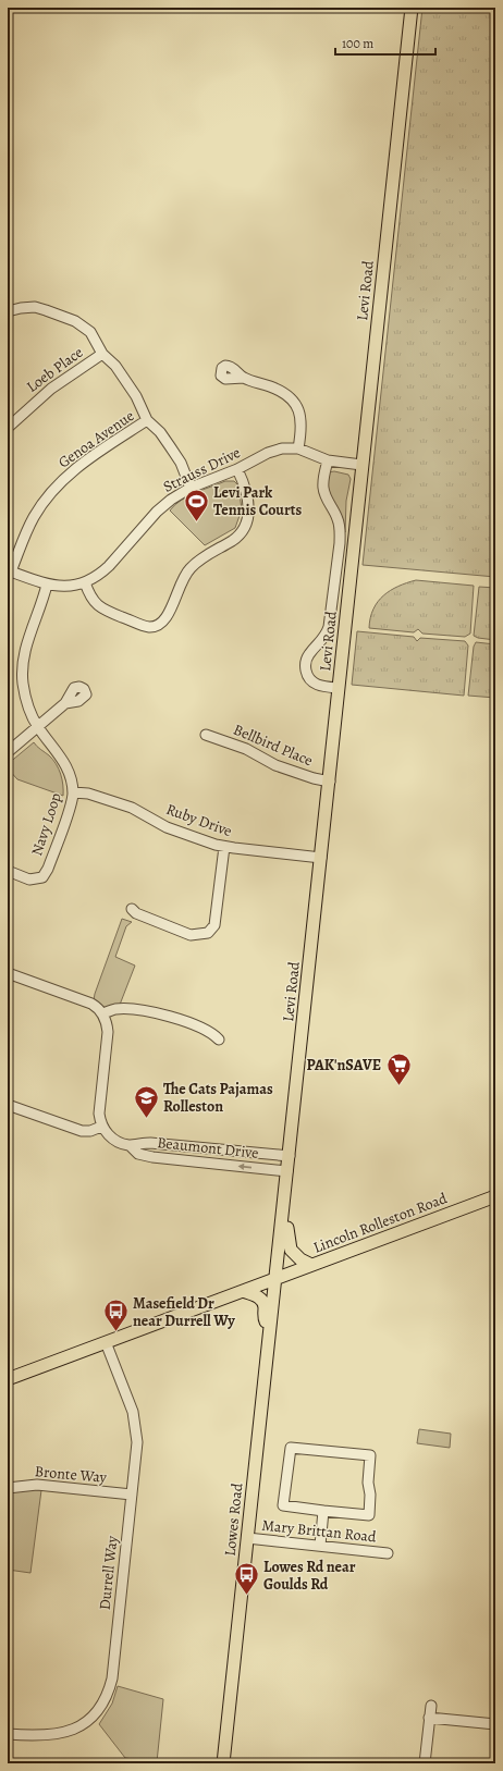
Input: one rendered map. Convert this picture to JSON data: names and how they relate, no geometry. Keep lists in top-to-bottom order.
{
  "streets": {
    "main road": ["Levi Road", "Lincoln Rolleston Road", "Lowes Road"],
    "street": [
      "Loeb Place",
      "Genoa Avenue",
      "Strauss Drive",
      "Bellbird Place",
      "Ruby Drive",
      "Navy Loop",
      "Beaumont Drive",
      "Bronte Way",
      "Mary Brittan Road",
      "Durrell Way"
    ]
  },
  "crossings": [
    ["Levi Road", "Strauss Drive"],
    ["Levi Road", "Bellbird Place"],
    ["Levi Road", "Ruby Drive"],
    ["Levi Road", "Beaumont Drive"],
    ["Levi Road", "Lincoln Rolleston Road"],
    ["Levi Road", "Lowes Road"],
    ["Genoa Avenue", "Strauss Drive"],
    ["Strauss Drive", "Navy Loop"],
    ["Ruby Drive", "Navy Loop"],
    ["Lincoln Rolleston Road", "Lowes Road"],
    ["Lincoln Rolleston Road", "Durrell Way"],
    ["Bronte Way", "Durrell Way"],
    ["Lowes Road", "Mary Brittan Road"]
  ],
  "places": {
    "sports": ["Levi Park Tennis Courts"],
    "supermarket": ["PAK'nSAVE"],
    "school or university": ["The Cats Pajamas Rolleston"],
    "bus stop": ["Masefield Dr near Durrell Wy", "Lowes Rd near Goulds Rd"]
  },
  "scale_bar": "100 m"
}
